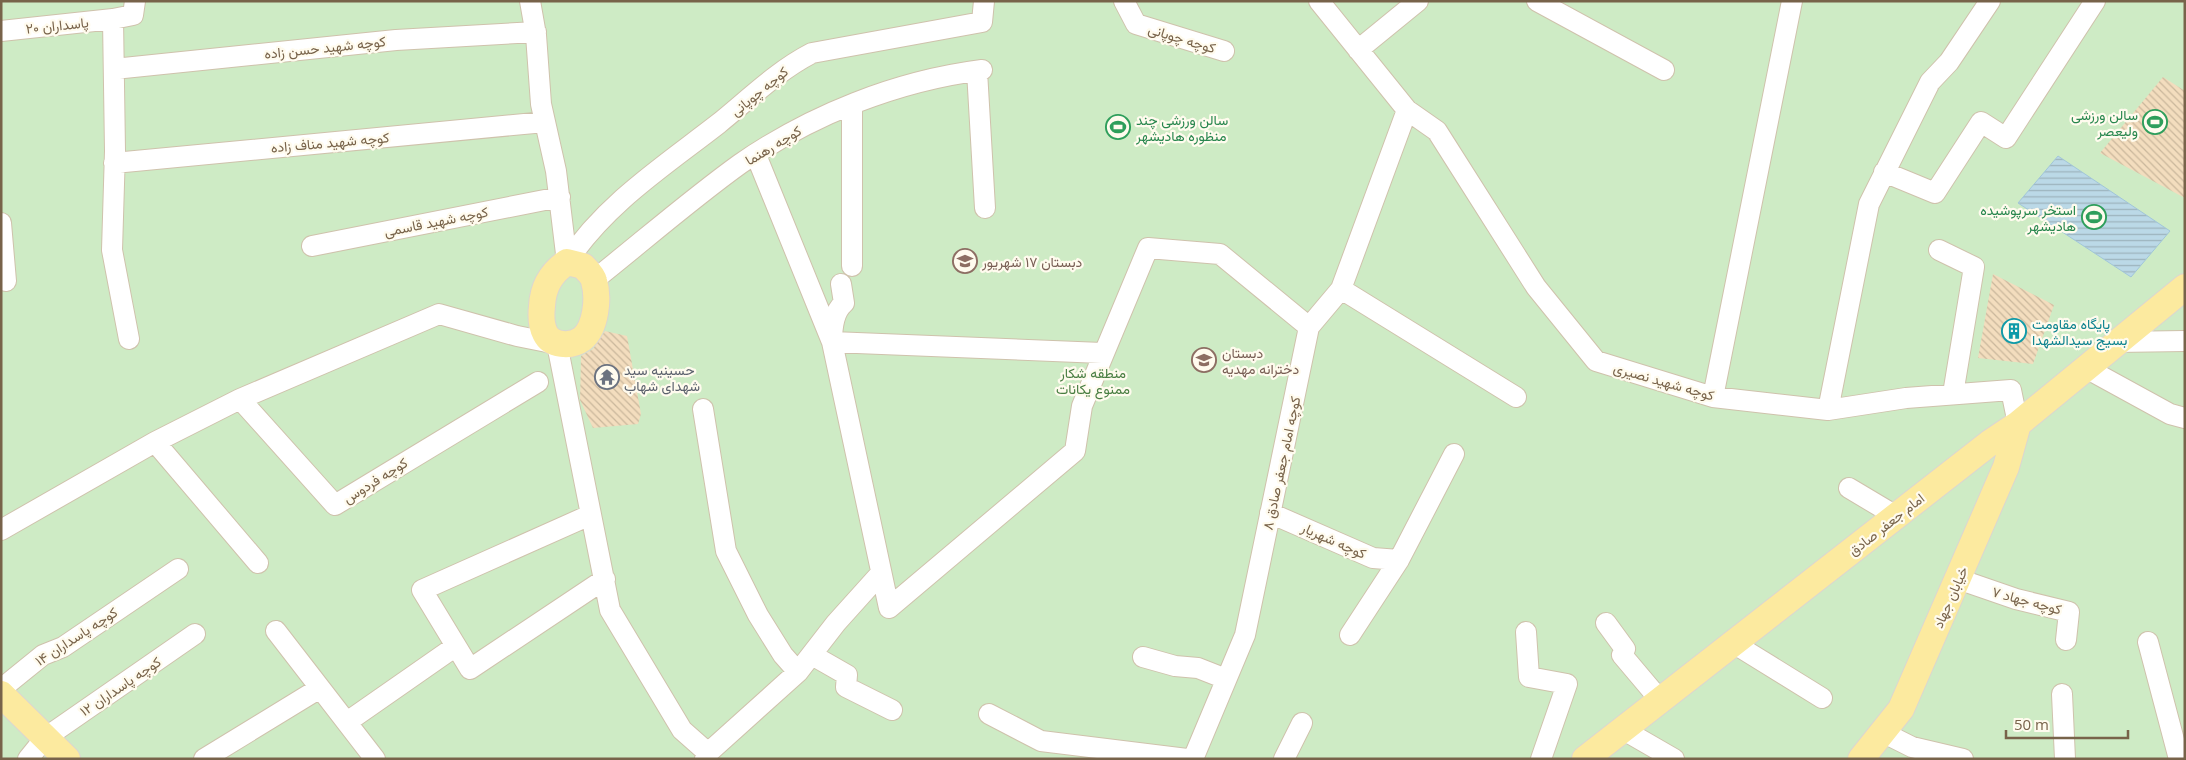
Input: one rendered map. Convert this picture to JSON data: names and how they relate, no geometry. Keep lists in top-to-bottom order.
{
  "streets": {
    "main road": ["امام جعفر صادق", "خیابان جهاد"],
    "street": [
      "پاسداران ۲۰",
      "کوچه چوپانی",
      "کوچه شهید حسن زاده",
      "کوچه شهید مناف زاده",
      "کوچه رهنما",
      "کوچه شهید قاسمی",
      "کوچه شهید نصیری",
      "کوچه امام جعفر صادق ۸",
      "کوچه فردوس",
      "کوچه شهریار",
      "کوچه جهاد ‍۷",
      "کوچه پاسداران ۱۴",
      "کوچه پاسداران ۱۲"
    ]
  },
  "crossings": [
    ["کوچه چوپانی", "کوچه رهنما"],
    ["کوچه شهید نصیری", "کوچه امام جعفر صادق ۸"],
    ["کوچه شهید نصیری", "امام جعفر صادق"],
    ["کوچه شهید نصیری", "خیابان جهاد"],
    ["کوچه امام جعفر صادق ۸", "کوچه شهریار"],
    ["امام جعفر صادق", "خیابان جهاد"],
    ["خیابان جهاد", "کوچه جهاد ‍۷"]
  ],
  "parks": ["منطقه شکار ممنوع یکانات"],
  "places": {
    "sports": ["سالن ورزشی ولیعصر", "سالن ورزشی چند منظوره هادیشهر", "استخر سرپوشیده هادیشهر"],
    "school or university": ["دبستان ۱۷ شهریور", "دبستان دخترانه مهدیه"],
    "building": ["پایگاه مقاومت بسیج سیدالشهدا"],
    "temple": ["حسینیه سید شهدای شهاب"]
  },
  "scale_bar": "50 m"
}
